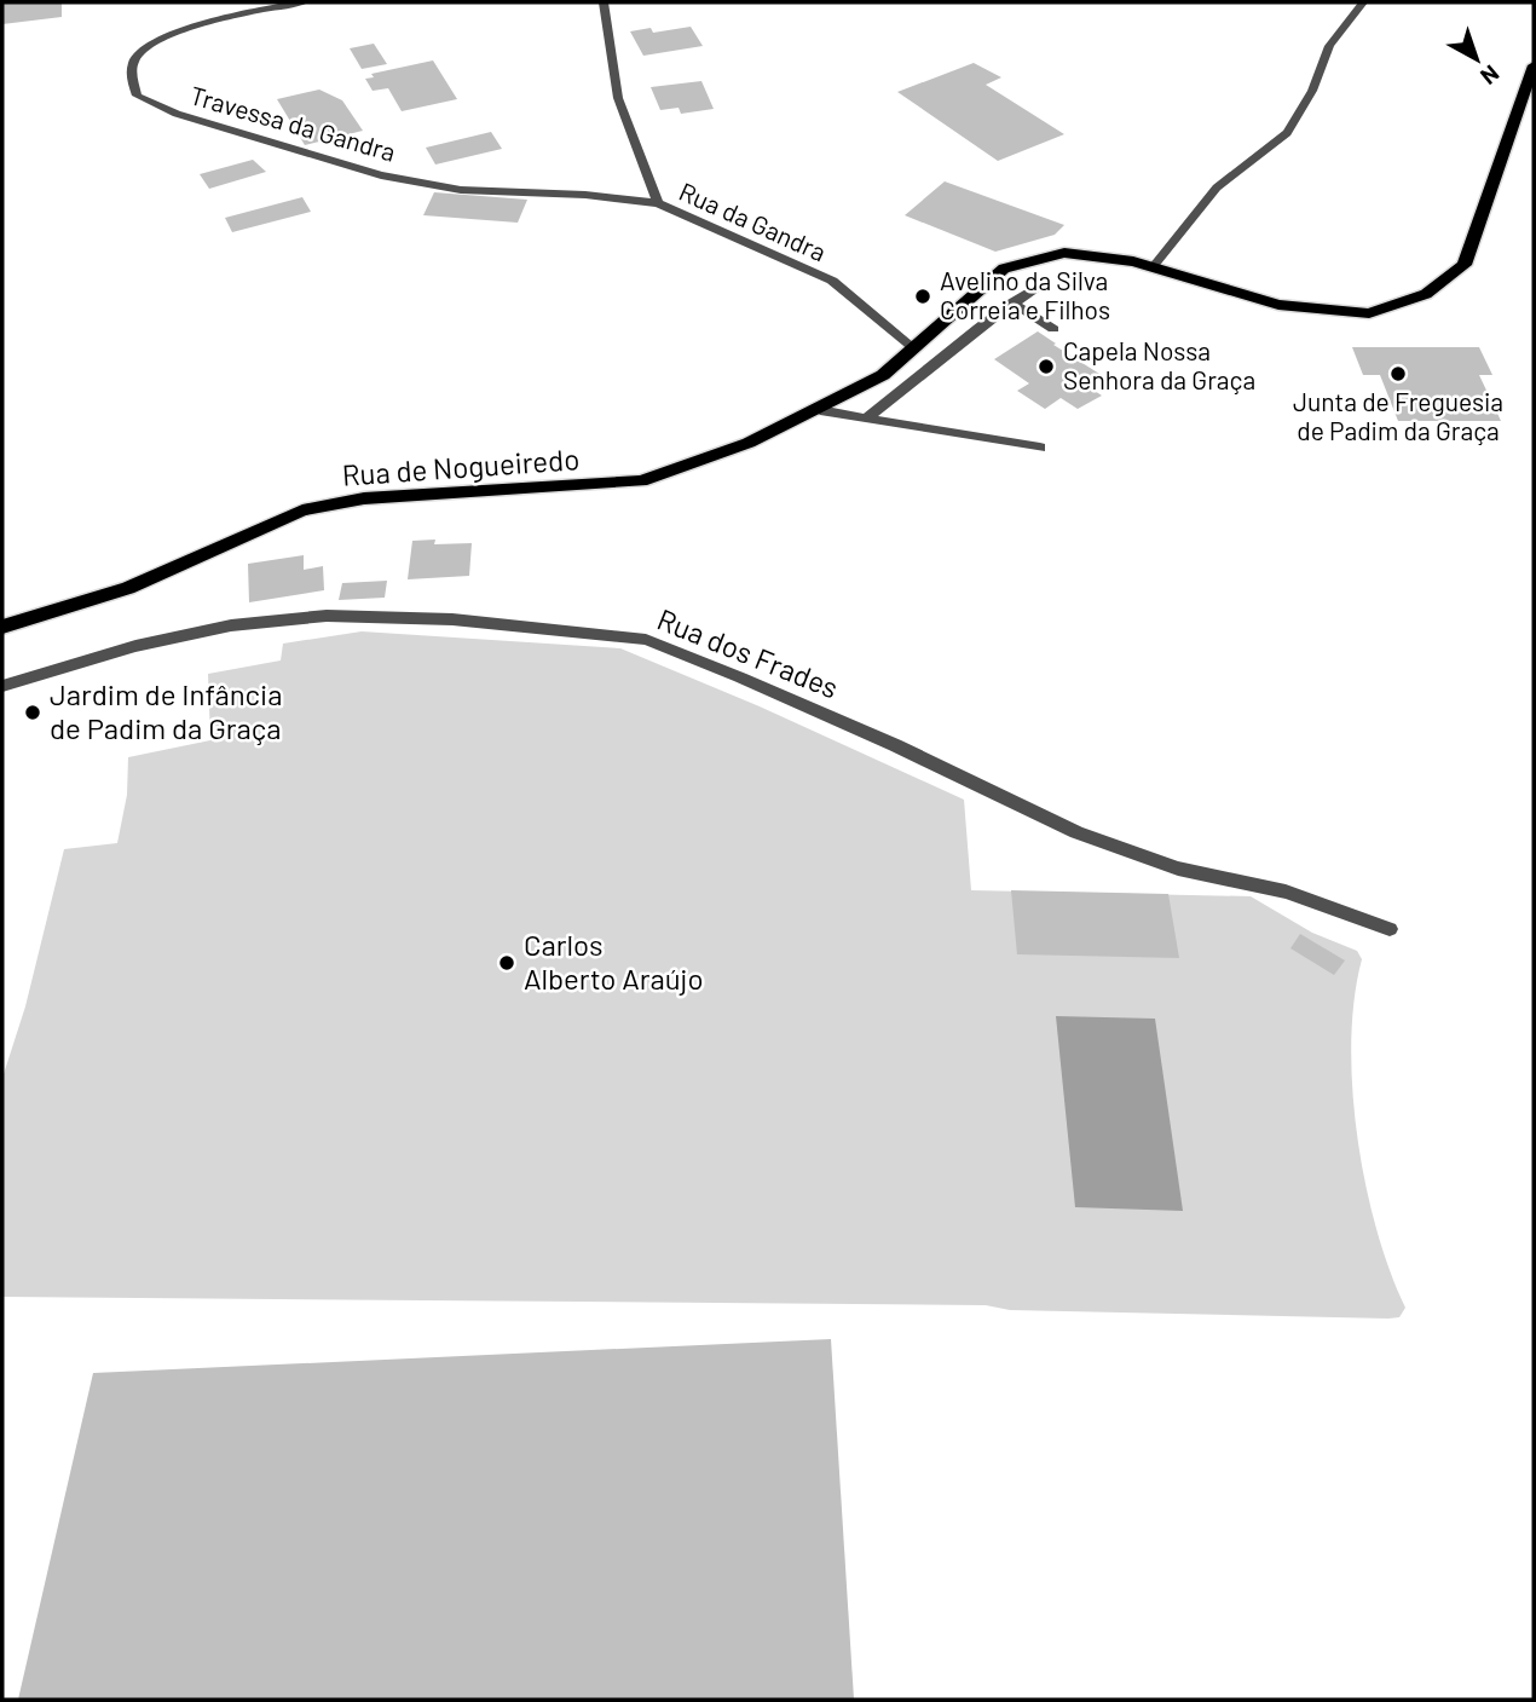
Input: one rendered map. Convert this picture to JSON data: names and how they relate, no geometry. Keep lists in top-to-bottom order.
{
  "streets": {
    "main road": ["Rua de Nogueiredo"],
    "street": ["Travessa da Gandra", "Rua da Gandra", "Rua dos Frades"]
  },
  "crossings": [
    ["Travessa da Gandra", "Rua da Gandra"],
    ["Rua da Gandra", "Rua de Nogueiredo"]
  ],
  "places": [
    "Avelino da Silva Correia e Filhos",
    "Capela Nossa Senhora da Graça",
    "Junta de Freguesia de Padim da Graça",
    "Jardim de Infância de Padim da Graça",
    "Carlos Alberto Araújo"
  ],
  "north": "bottom right"
}
